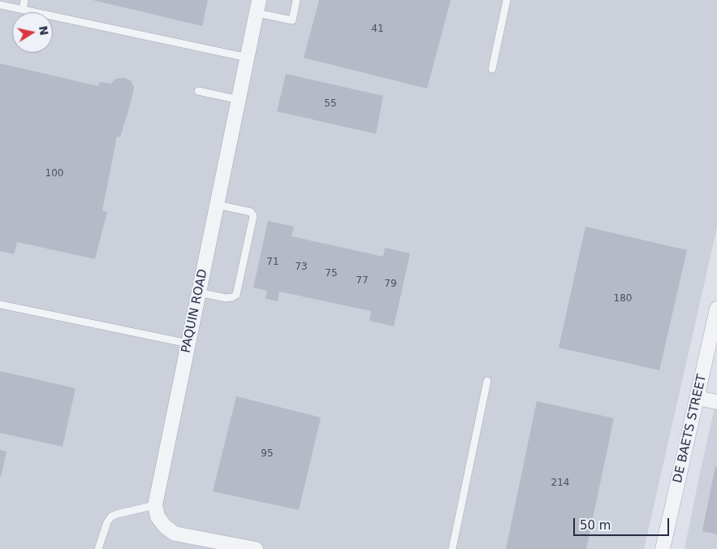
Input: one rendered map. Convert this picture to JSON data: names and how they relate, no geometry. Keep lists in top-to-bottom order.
{
  "streets": {
    "street": ["PAQUIN ROAD", "DE BAETS STREET"]
  },
  "house_numbers": [
    "41",
    "55",
    "100",
    "71",
    "73",
    "75",
    "77",
    "79",
    "180",
    "95",
    "214"
  ],
  "scale_bar": "50 m",
  "north": "right"
}
